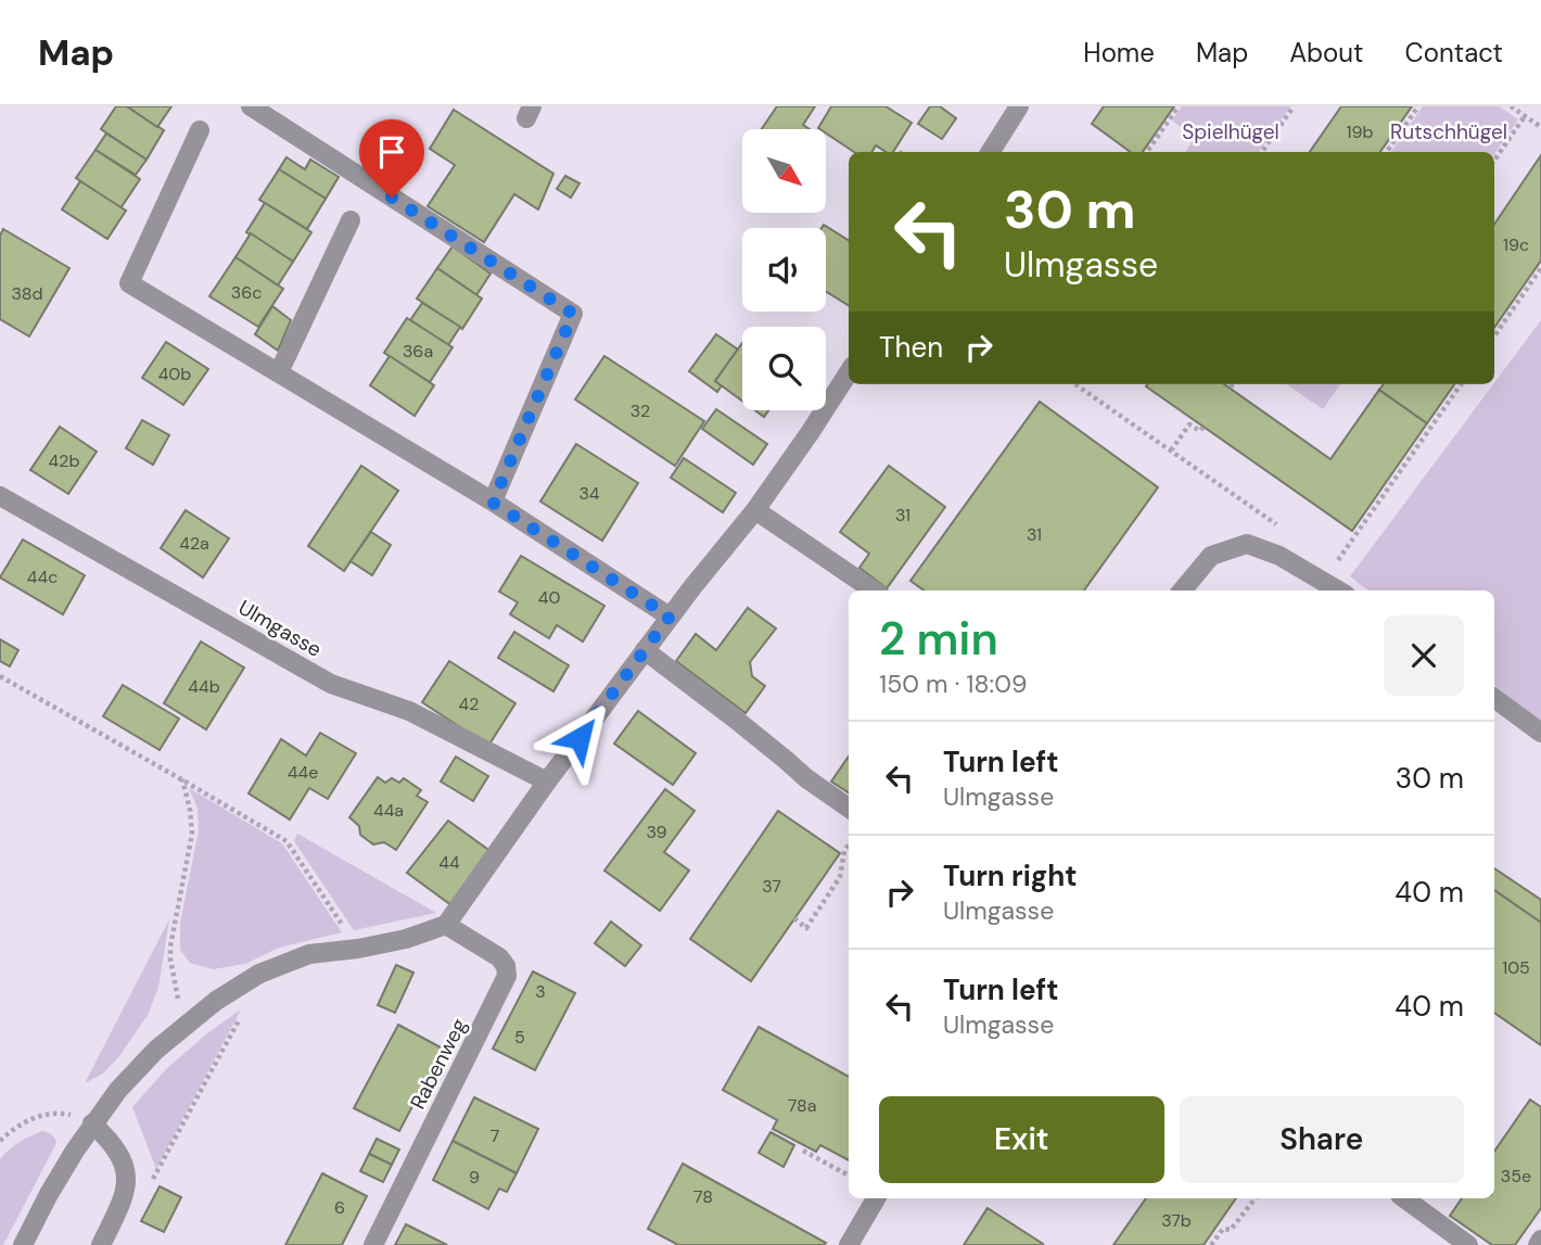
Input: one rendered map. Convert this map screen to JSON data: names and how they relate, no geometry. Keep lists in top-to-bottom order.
{
  "streets": {
    "street": ["Ulmgasse", "Rabenweg"]
  },
  "parks": ["Spielhügel", "Rutschhügel"],
  "house_numbers": [
    "19b",
    "19c",
    "36c",
    "38d",
    "36a",
    "40b",
    "32",
    "42b",
    "34",
    "31",
    "31",
    "42a",
    "44c",
    "40",
    "44b",
    "42",
    "44e",
    "44a",
    "39",
    "44",
    "37",
    "105",
    "3",
    "5",
    "78a",
    "7",
    "35e",
    "9",
    "78",
    "6",
    "37b"
  ],
  "north": "bottom right",
  "page": {
    "header": "Map",
    "nav": [
      "Home",
      "Map",
      "About",
      "Contact"
    ],
    "turn": ["30 m", "Ulmgasse"],
    "then": "Then",
    "heading": ["2 min", "150 m · 18:09"],
    "list": [
      {
        "name": "Turn left",
        "note": "Ulmgasse",
        "value": "30 m"
      },
      {
        "name": "Turn right",
        "note": "Ulmgasse",
        "value": "40 m"
      },
      {
        "name": "Turn left",
        "note": "Ulmgasse",
        "value": "40 m"
      }
    ],
    "buttons": ["Exit", "Share"]
  }
}
